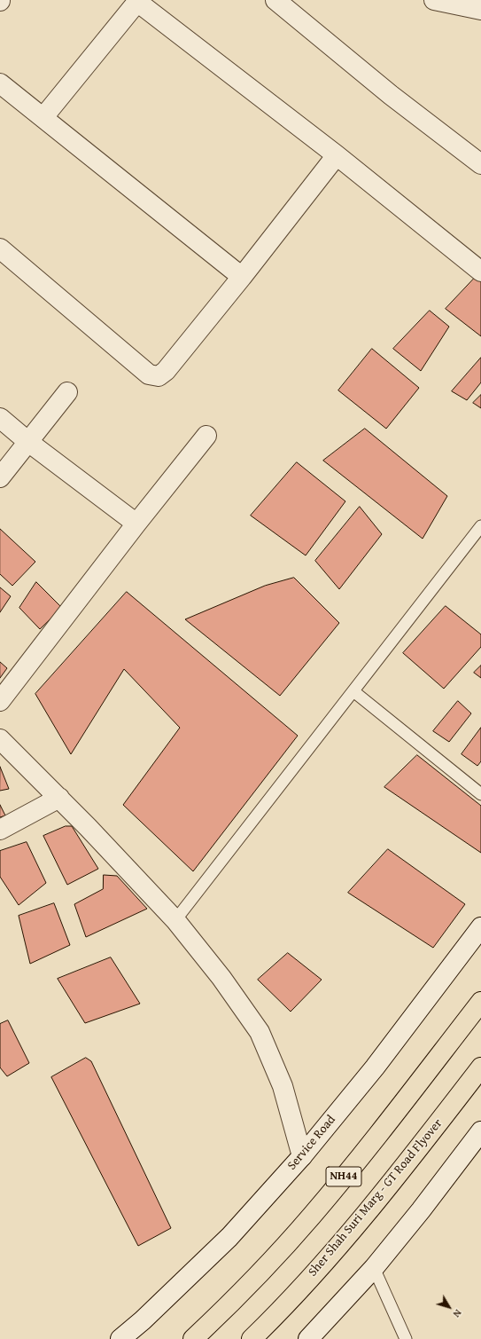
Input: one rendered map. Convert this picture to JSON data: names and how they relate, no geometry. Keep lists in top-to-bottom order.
{
  "streets": {
    "highway": ["NH44", "Sher Shah Suri Marg - GT Road Flyover"],
    "street": ["Service Road"]
  },
  "north": "bottom right"
}
